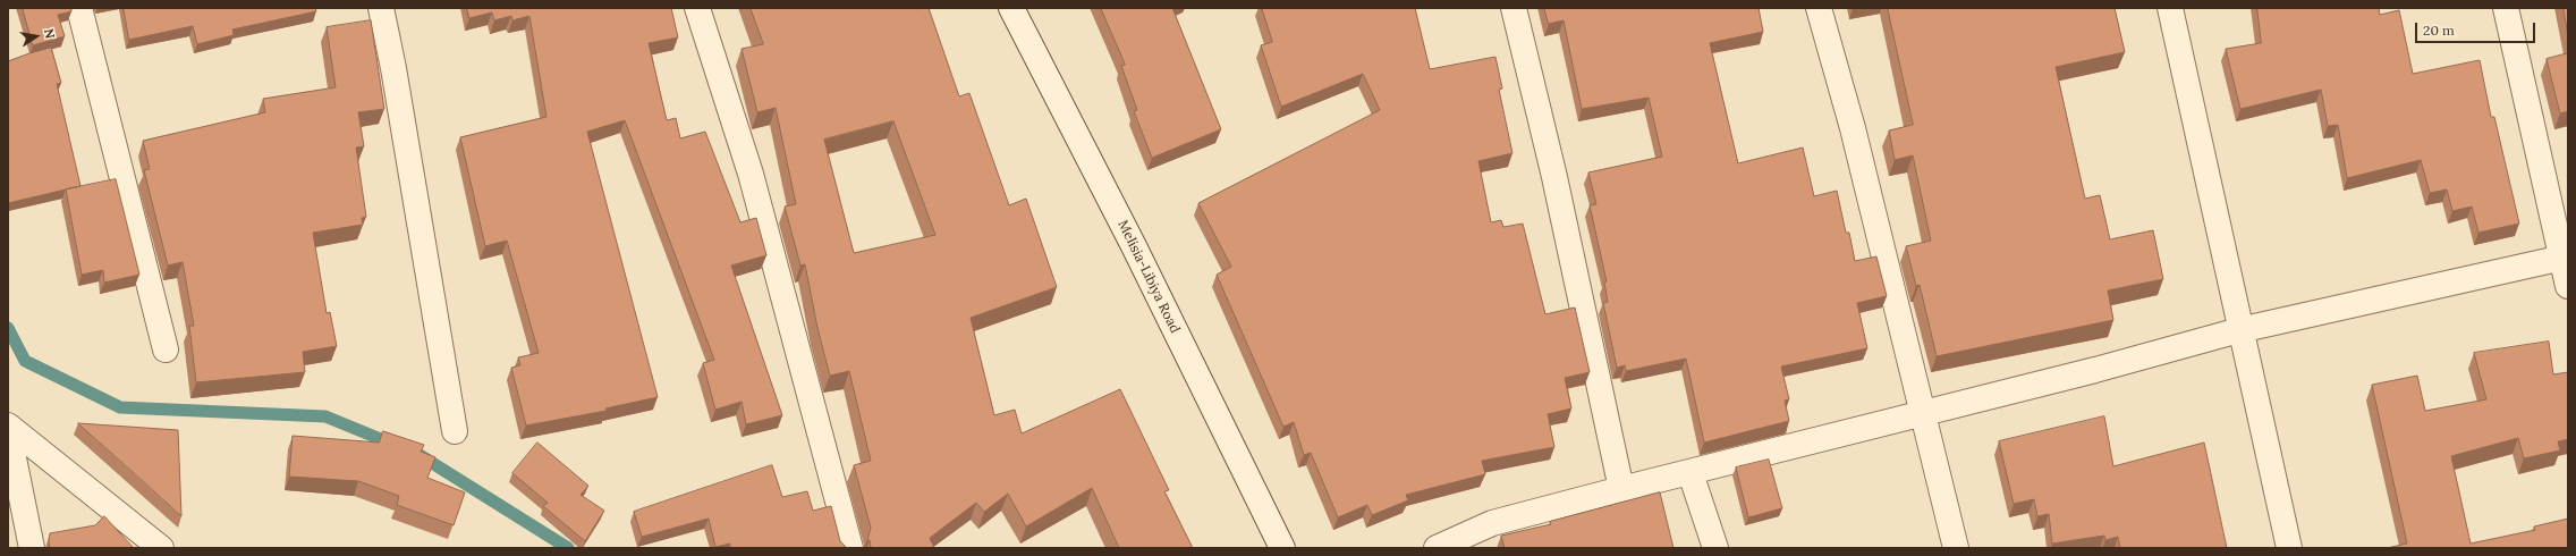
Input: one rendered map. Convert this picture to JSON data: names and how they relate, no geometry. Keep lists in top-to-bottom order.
{
  "streets": {
    "street": ["Melisia-Libiya Road"]
  },
  "scale_bar": "20 m",
  "north": "right"
}
